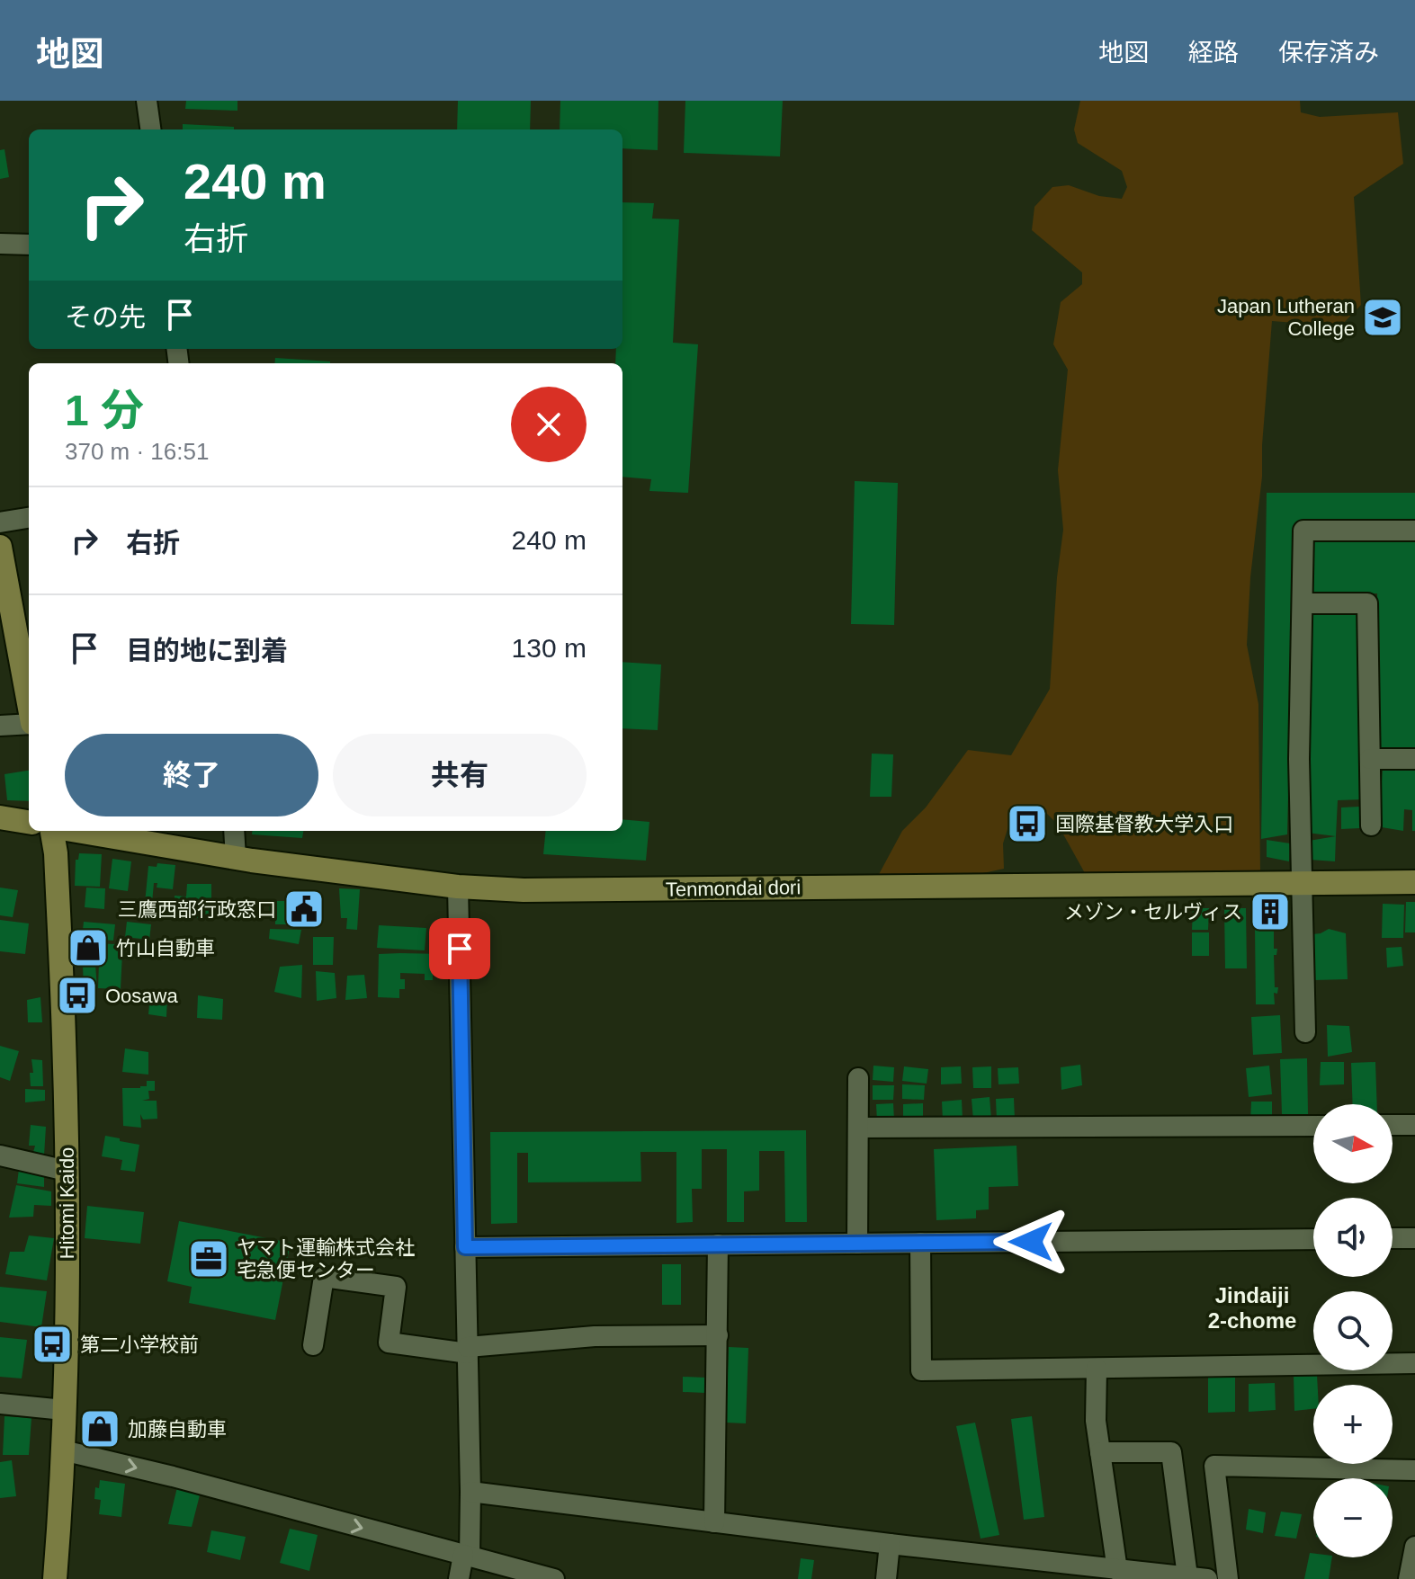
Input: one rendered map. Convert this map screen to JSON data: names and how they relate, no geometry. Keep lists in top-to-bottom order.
{
  "streets": {
    "main road": ["Tenmondai dori", "Hitomi Kaido"]
  },
  "districts": ["Jindaiji 2-chome"],
  "places": {
    "school or university": ["Japan Lutheran College"],
    "bus stop": ["国際基督教大学入口", "Oosawa", "第二小学校前"],
    "public building": ["三鷹西部行政窓口"],
    "building": ["メゾン・セルヴィス"],
    "shop": ["竹山自動車", "加藤自動車"],
    "office": ["ヤマト運輸株式会社 宅急便センター"]
  },
  "north": "right",
  "page": {
    "header": "地図",
    "nav": ["地図", "経路", "保存済み"],
    "turn": ["240 m", "右折"],
    "then": "その先",
    "heading": ["1 分", "370 m · 16:51"],
    "list": [
      {
        "name": "右折",
        "value": "240 m"
      },
      {
        "name": "目的地に到着",
        "value": "130 m"
      }
    ],
    "buttons": ["終了", "共有"],
    "map_buttons": ["+", "−"]
  }
}
